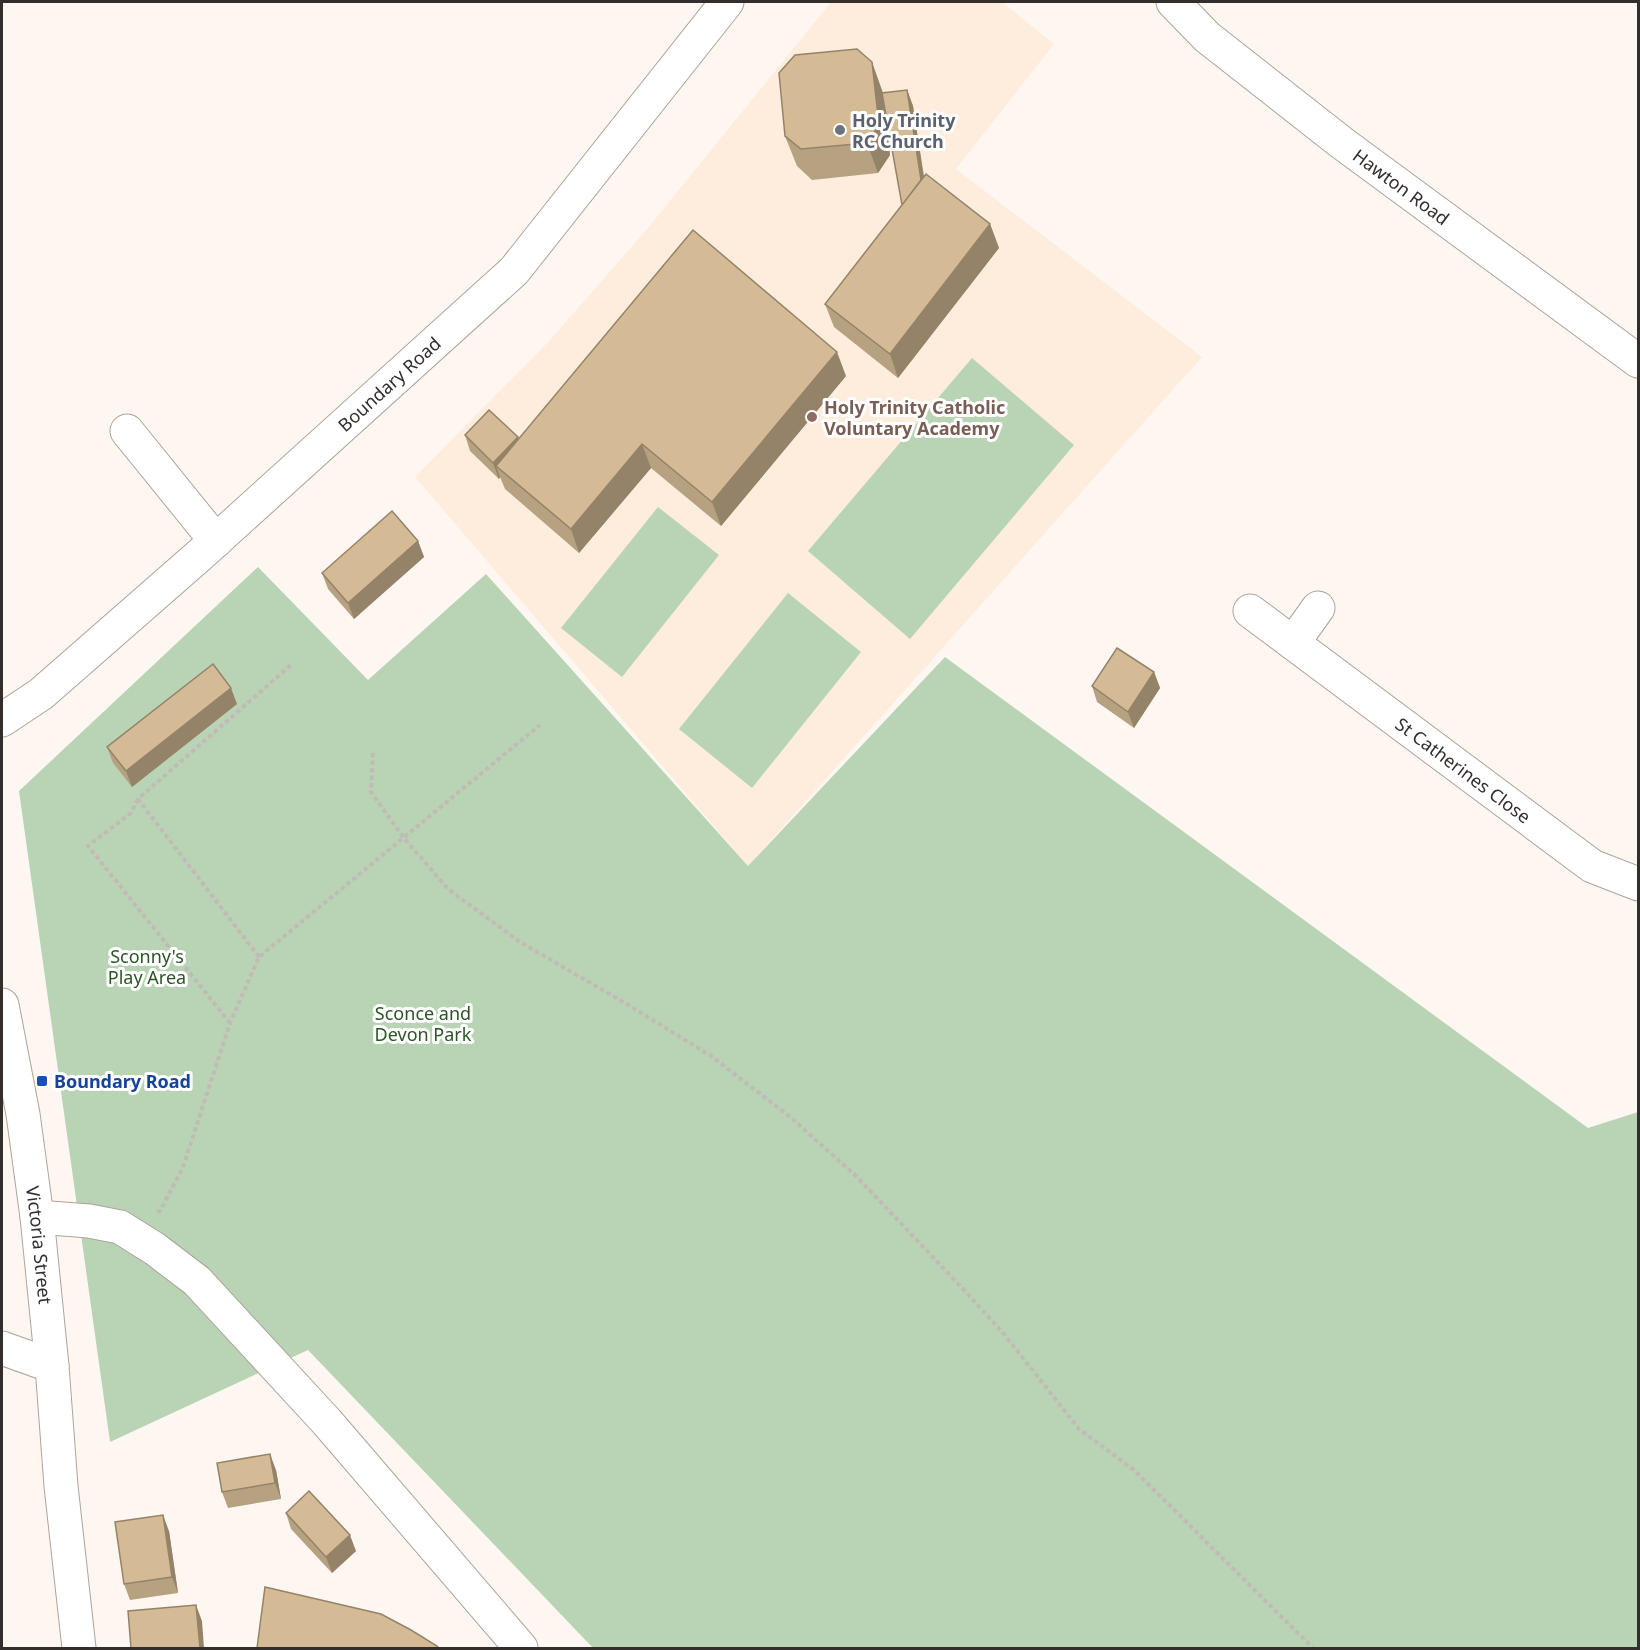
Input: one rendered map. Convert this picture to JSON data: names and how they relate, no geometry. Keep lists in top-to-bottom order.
{
  "streets": {
    "street": [
      "Hawton Road",
      "Boundary Road",
      "St Catherines Close",
      "Victoria Street"
    ]
  },
  "parks": ["Sconny's Play Area", "Sconce and Devon Park"],
  "places": {
    "other": ["Holy Trinity RC Church", "Holy Trinity Catholic Voluntary Academy"],
    "transit": ["Boundary Road"]
  }
}
